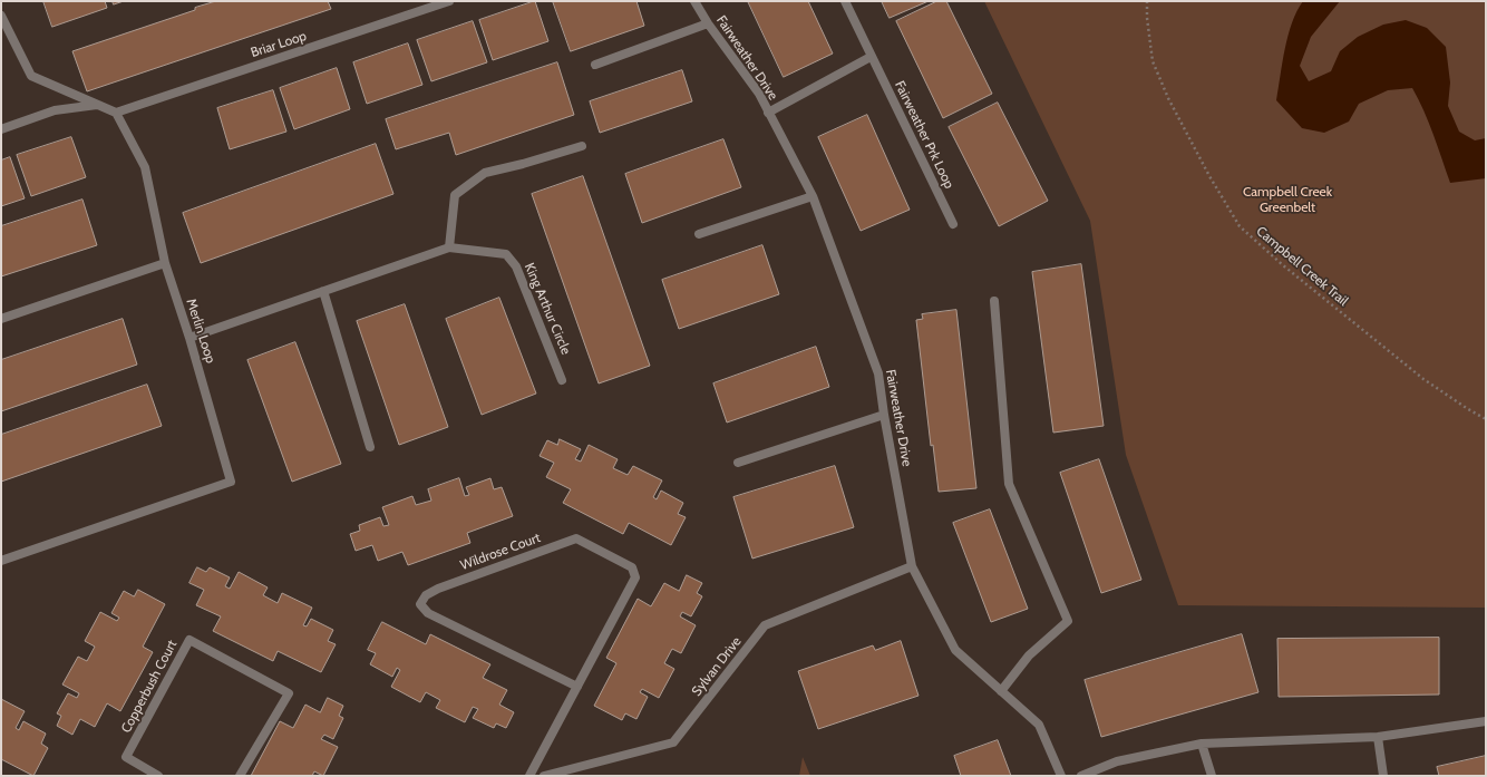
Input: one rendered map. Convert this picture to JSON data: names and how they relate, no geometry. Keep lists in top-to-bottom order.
{
  "streets": {
    "street": [
      "Briar Loop",
      "Fairweather Drive",
      "Fairweather Prk Loop",
      "King Arthur Circle",
      "Merlin Loop",
      "Wildrose Court",
      "Sylvan Drive",
      "Copperbush Court"
    ],
    "path": ["Campbell Creek Trail"]
  },
  "crossings": [
    ["Briar Loop", "Merlin Loop"],
    ["Fairweather Drive", "Sylvan Drive"],
    ["King Arthur Circle", "Merlin Loop"]
  ],
  "parks": ["Campbell Creek Greenbelt"]
}
